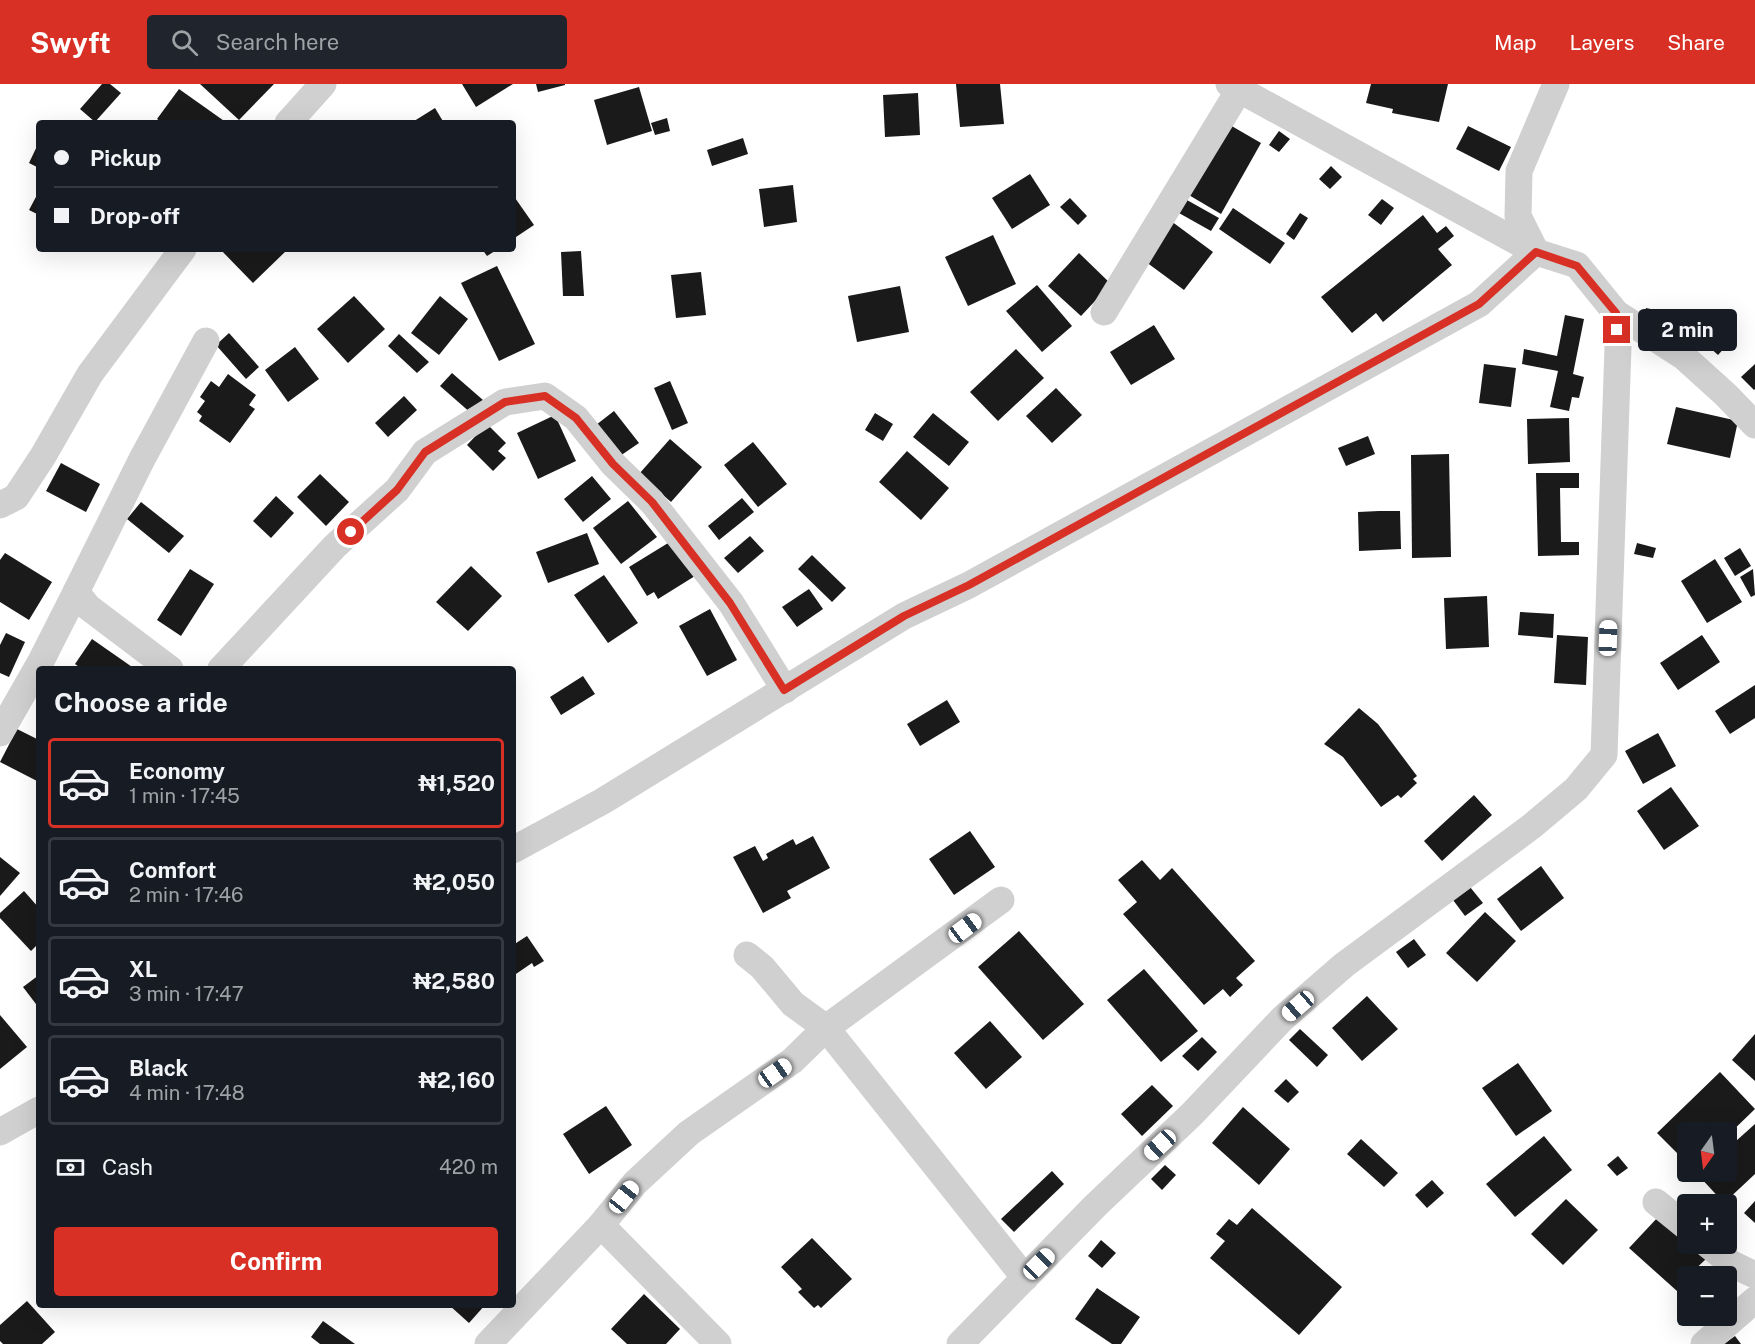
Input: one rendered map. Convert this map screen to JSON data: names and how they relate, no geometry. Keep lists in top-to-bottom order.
{
  "north": "bottom",
  "page": {
    "header": "Swyft",
    "search": "Search here",
    "nav": ["Map", "Layers", "Share"],
    "banner": ["Pickup", "Drop-off"],
    "bubble": "2 min",
    "heading": "Choose a ride",
    "list": [
      {
        "name": "Economy",
        "note": "1 min · 17:45",
        "value": "₦1,520"
      },
      {
        "name": "Comfort",
        "note": "2 min · 17:46",
        "value": "₦2,050"
      },
      {
        "name": "XL",
        "note": "3 min · 17:47",
        "value": "₦2,580"
      },
      {
        "name": "Black",
        "note": "4 min · 17:48",
        "value": "₦2,160"
      }
    ],
    "map_buttons": ["+", "−"],
    "pay": ["Cash", "420 m"],
    "buttons": "Confirm"
  }
}
